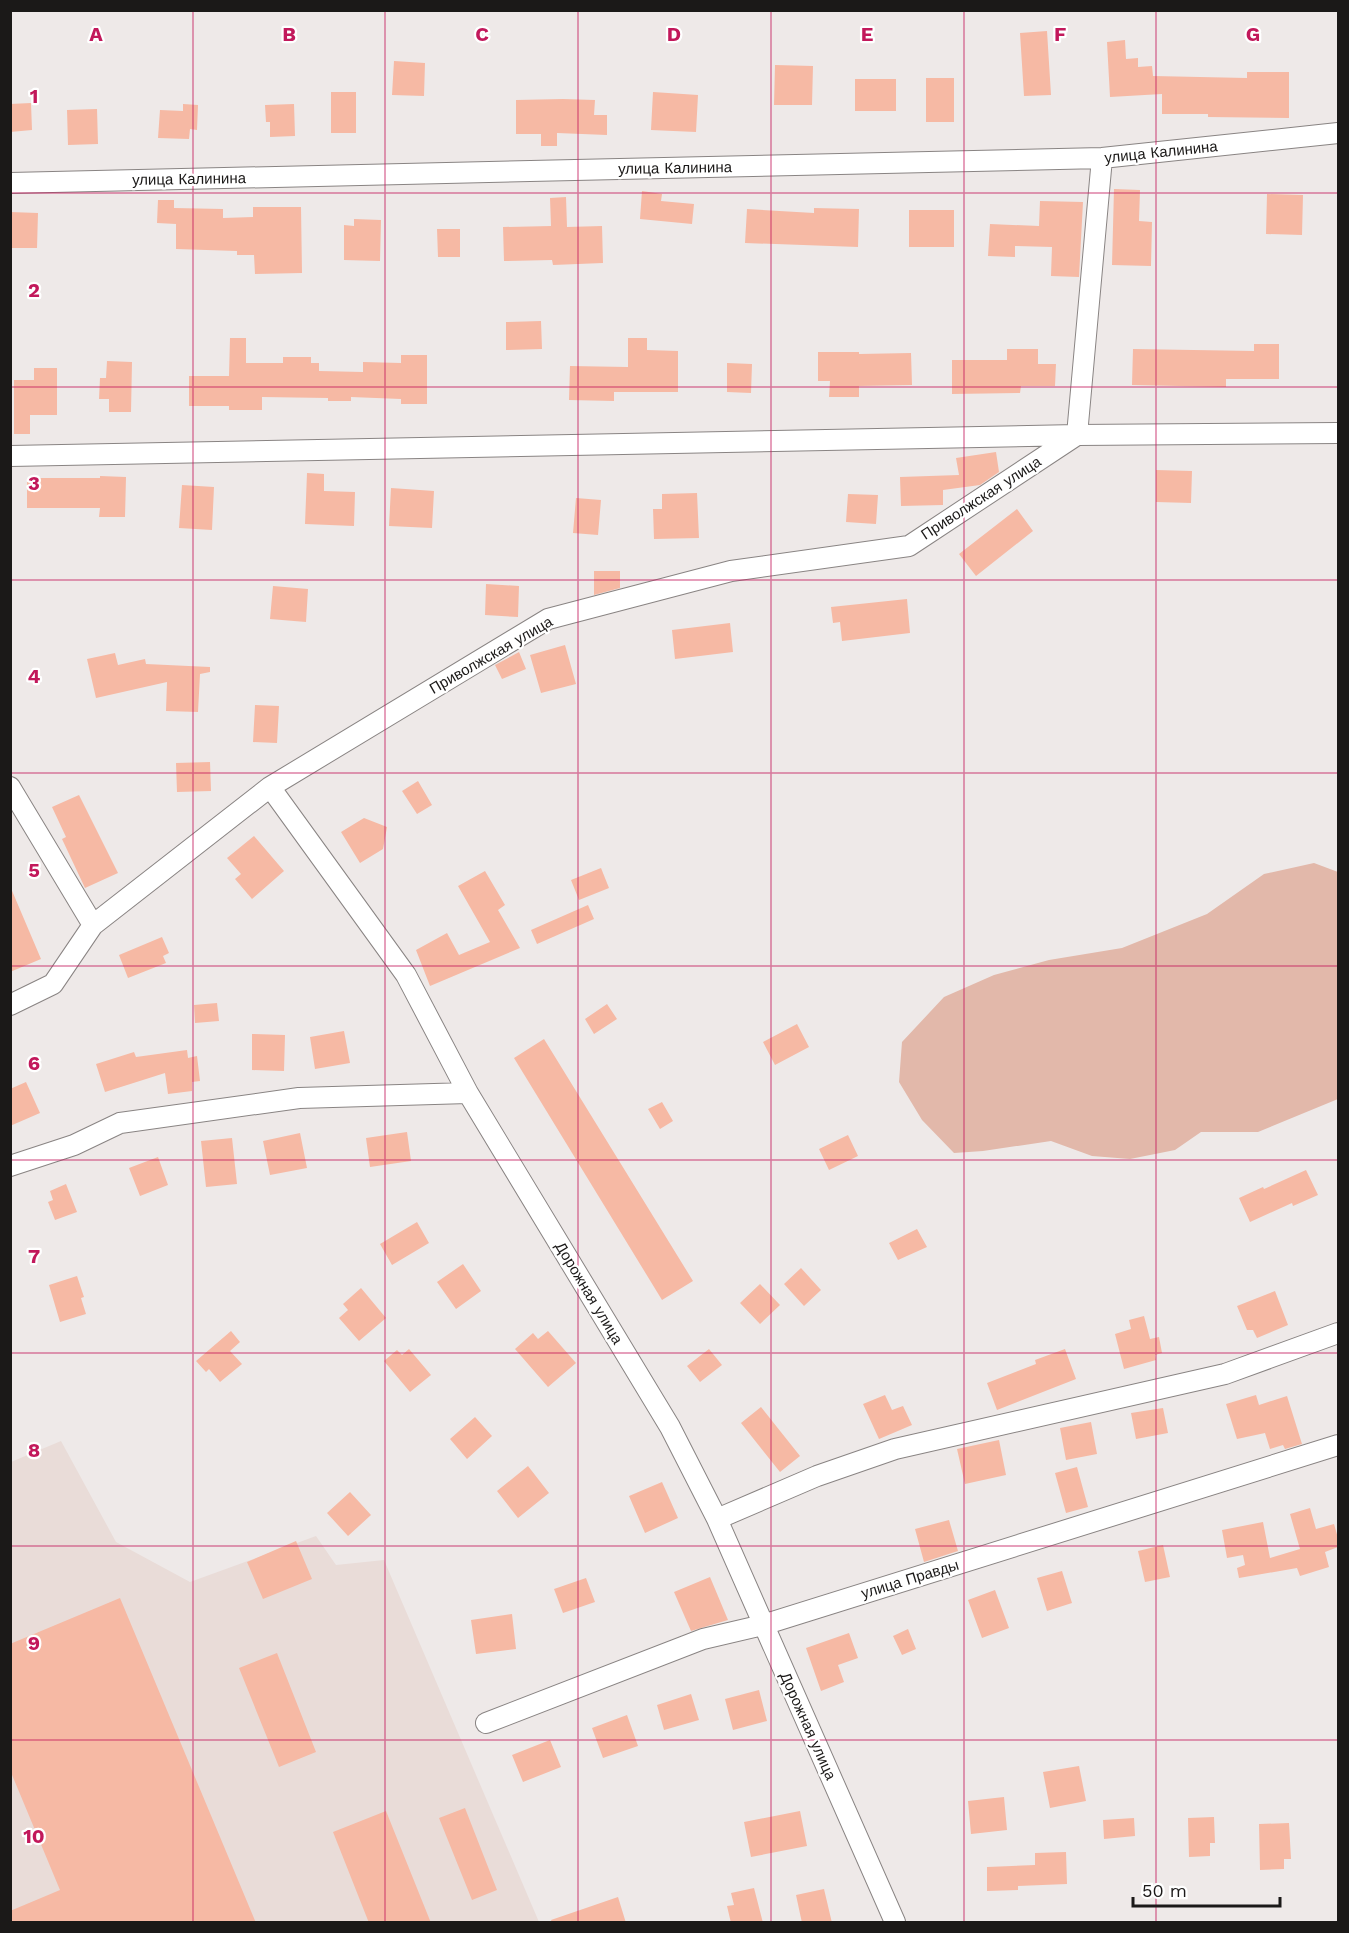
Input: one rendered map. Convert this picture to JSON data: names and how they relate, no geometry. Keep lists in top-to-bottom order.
{
  "streets": {
    "street": [
      "улица Калинина",
      "Приволжская улица",
      "Дорожная улица",
      "улица Правды"
    ]
  },
  "crossings": [
    ["Приволжская улица", "Дорожная улица"],
    ["Дорожная улица", "улица Правды"]
  ],
  "scale_bar": "50 m",
  "grid": {
    "columns": [
      "A",
      "B",
      "C",
      "D",
      "E",
      "F",
      "G"
    ],
    "rows": [
      "1",
      "2",
      "3",
      "4",
      "5",
      "6",
      "7",
      "8",
      "9",
      "10"
    ]
  }
}
